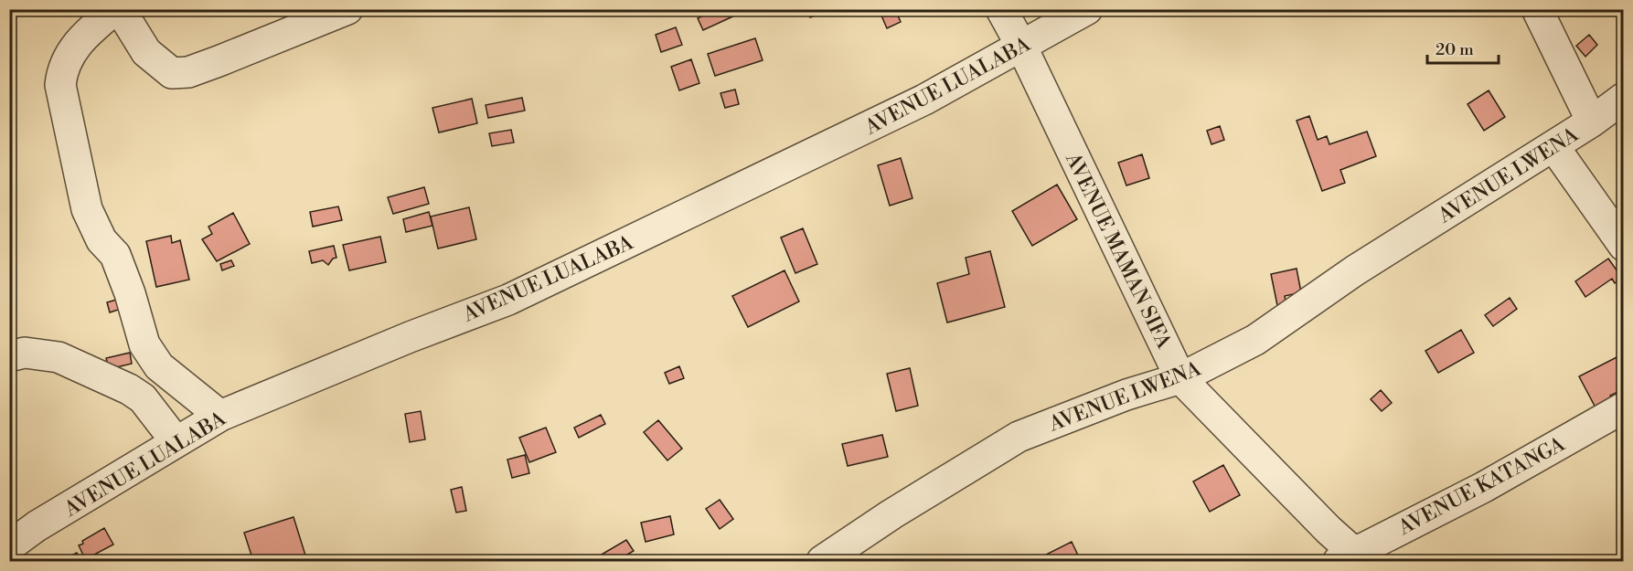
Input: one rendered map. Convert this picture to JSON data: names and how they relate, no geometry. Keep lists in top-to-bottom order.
{
  "streets": {
    "street": [
      "AVENUE LUALABA",
      "AVENUE LWENA",
      "AVENUE MAMAN SIFA",
      "AVENUE KATANGA"
    ]
  },
  "crossings": [
    ["AVENUE LUALABA", "AVENUE MAMAN SIFA"],
    ["AVENUE LWENA", "AVENUE MAMAN SIFA"],
    ["AVENUE MAMAN SIFA", "AVENUE KATANGA"]
  ],
  "scale_bar": "20 m"
}
